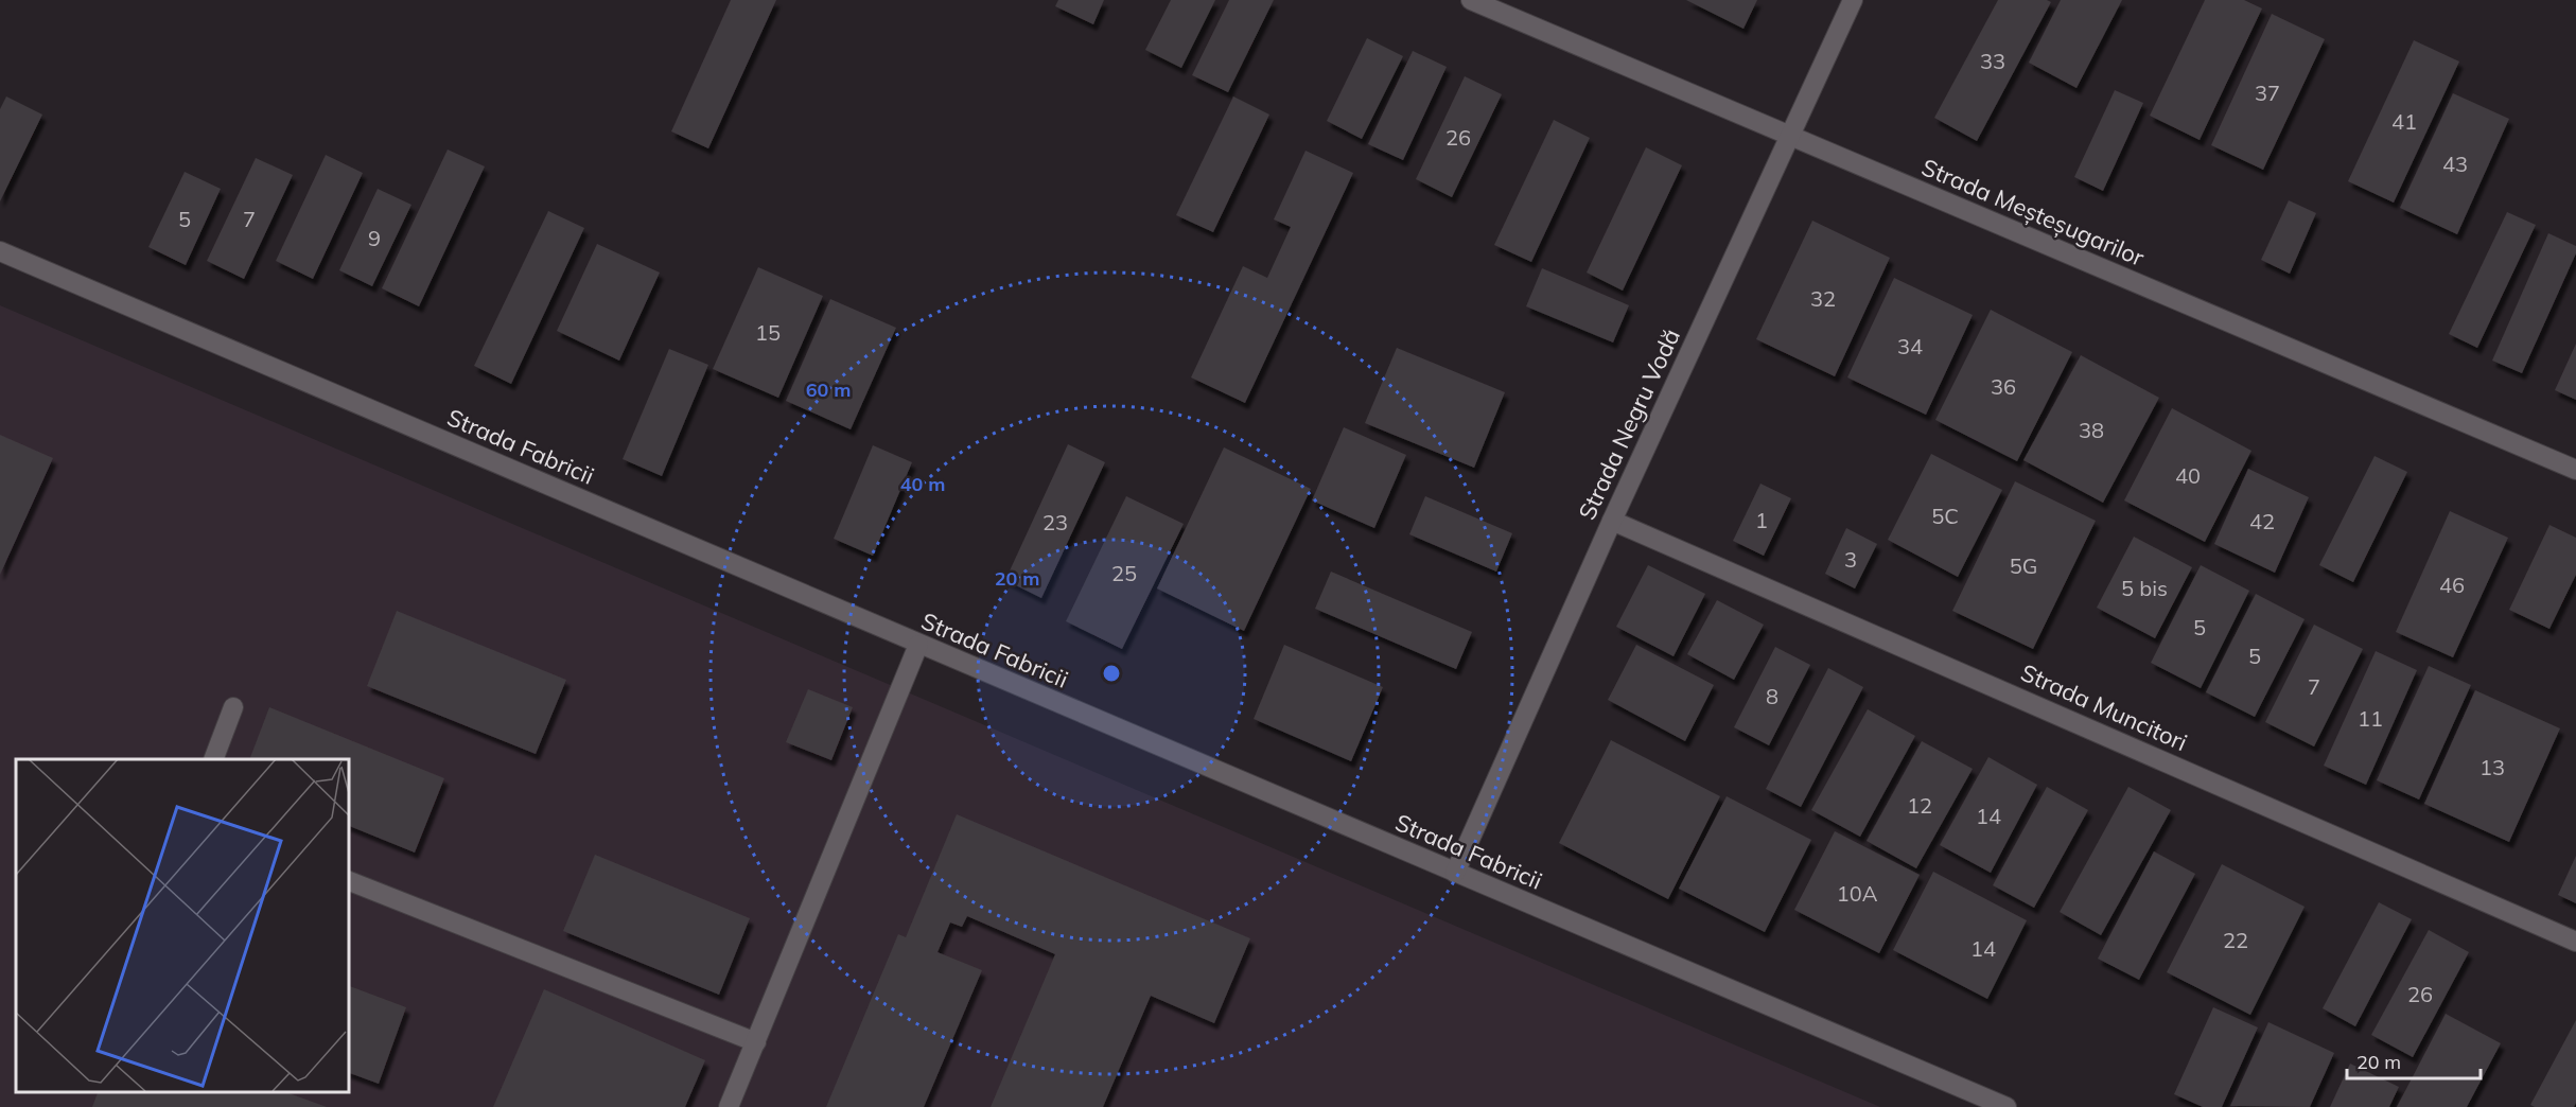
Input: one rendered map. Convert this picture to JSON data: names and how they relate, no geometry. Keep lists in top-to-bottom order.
{
  "streets": {
    "street": [
      "Strada Meșteșugarilor",
      "Strada Negru Vodă",
      "Strada Fabricii",
      "Strada Muncitori"
    ]
  },
  "crossings": [
    ["Strada Meșteșugarilor", "Strada Negru Vodă"],
    ["Strada Negru Vodă", "Strada Fabricii"],
    ["Strada Negru Vodă", "Strada Muncitori"]
  ],
  "house_numbers": [
    "33",
    "37",
    "41",
    "26",
    "43",
    "5",
    "7",
    "9",
    "32",
    "15",
    "34",
    "36",
    "38",
    "40",
    "5C",
    "1",
    "42",
    "23",
    "3",
    "5G",
    "25",
    "46",
    "5 bis",
    "5",
    "5",
    "7",
    "8",
    "11",
    "13",
    "12",
    "14",
    "10A",
    "22",
    "14",
    "26"
  ],
  "scale_bar": "20 m",
  "rings": ["60 m", "40 m", "20 m"]
}
